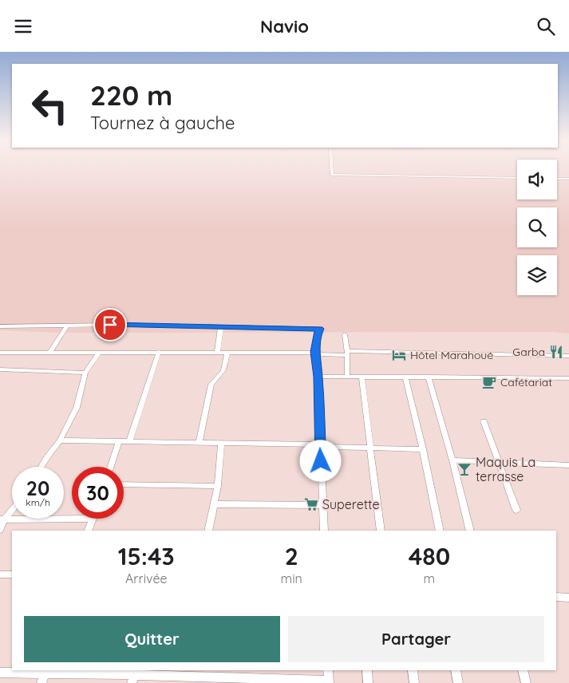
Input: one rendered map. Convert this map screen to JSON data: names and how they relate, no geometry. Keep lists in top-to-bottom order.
{
  "places": {
    "restaurant": ["Garba"],
    "hotel": ["Hôtel Marahoué"],
    "cafe": ["Cafétariat"],
    "bar": ["Maquis La terrasse"],
    "supermarket": ["Superette"]
  },
  "page": {
    "header": "Navio",
    "turn": ["220 m", "Tournez à gauche"],
    "speed": "20 km/h",
    "limit": "30",
    "eta": [
      "15:43",
      "Arrivée",
      "2",
      "min",
      "480",
      "m"
    ],
    "buttons": ["Quitter", "Partager"]
  }
}
